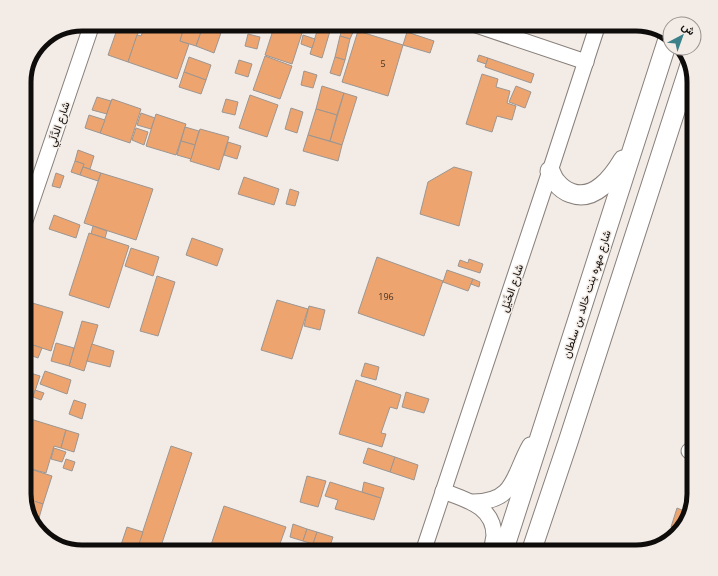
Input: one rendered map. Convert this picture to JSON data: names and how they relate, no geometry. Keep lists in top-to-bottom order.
{
  "streets": {
    "street": ["شارع الدَّلَي", "شارع الخَيْل", "شارع مهره بنت خالد بن سلطان"]
  },
  "house_numbers": ["5", "196"],
  "north": "top right"
}
